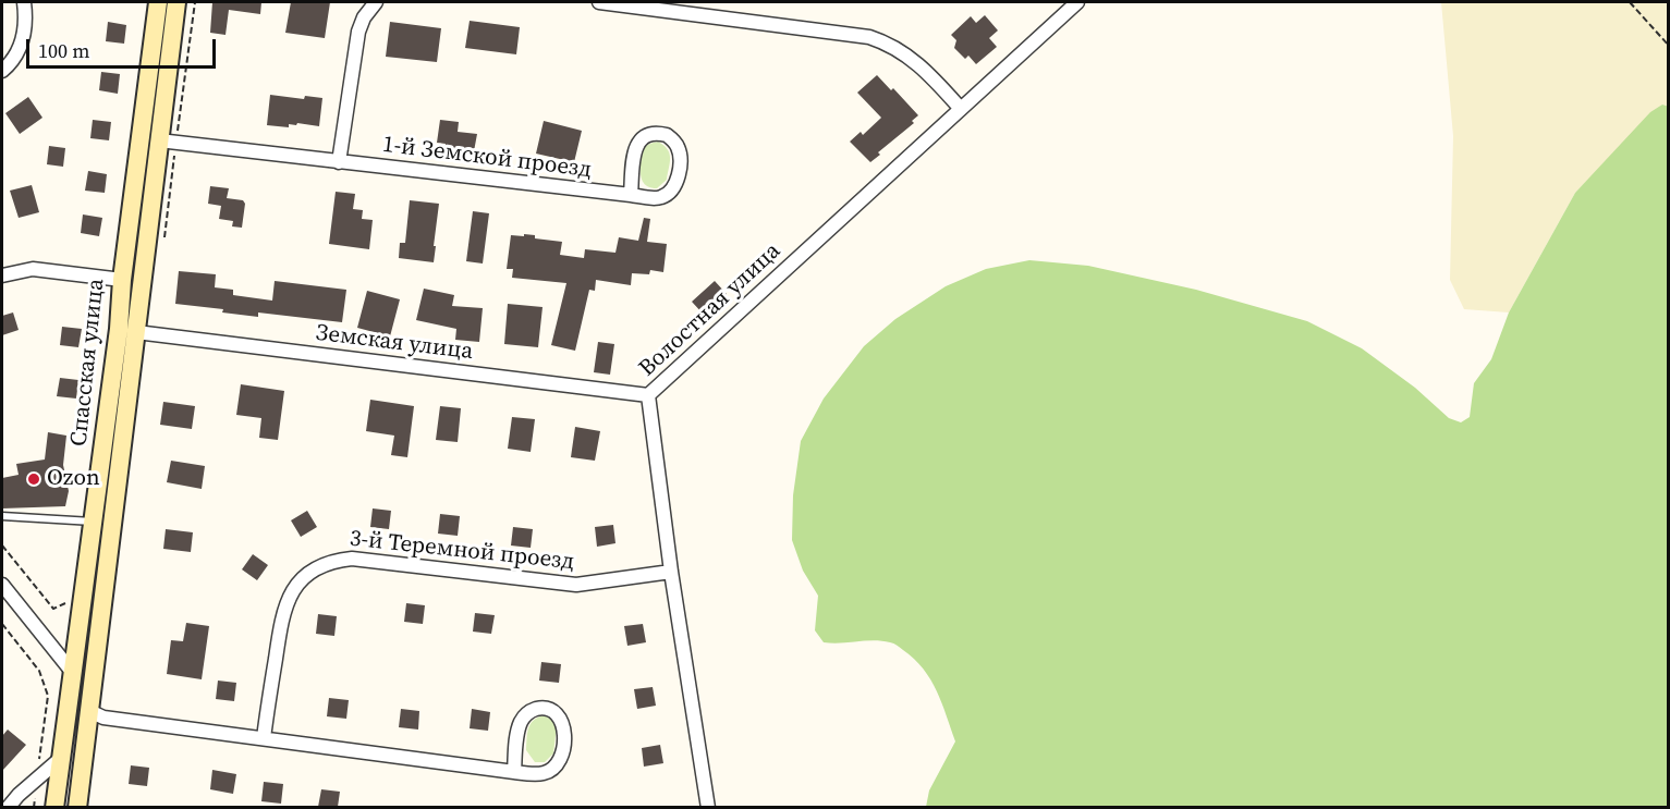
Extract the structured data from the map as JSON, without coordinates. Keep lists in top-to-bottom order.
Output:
{
  "streets": {
    "street": [
      "1-й Земской проезд",
      "Волостная улица",
      "Земская улица",
      "Спасская улица",
      "3-й Теремной проезд"
    ]
  },
  "crossings": [
    ["1-й Земской проезд", "Спасская улица"],
    ["Волостная улица", "Земская улица"],
    ["Волостная улица", "3-й Теремной проезд"],
    ["Земская улица", "Спасская улица"]
  ],
  "places": ["Ozon"],
  "scale_bar": "100 m"
}
